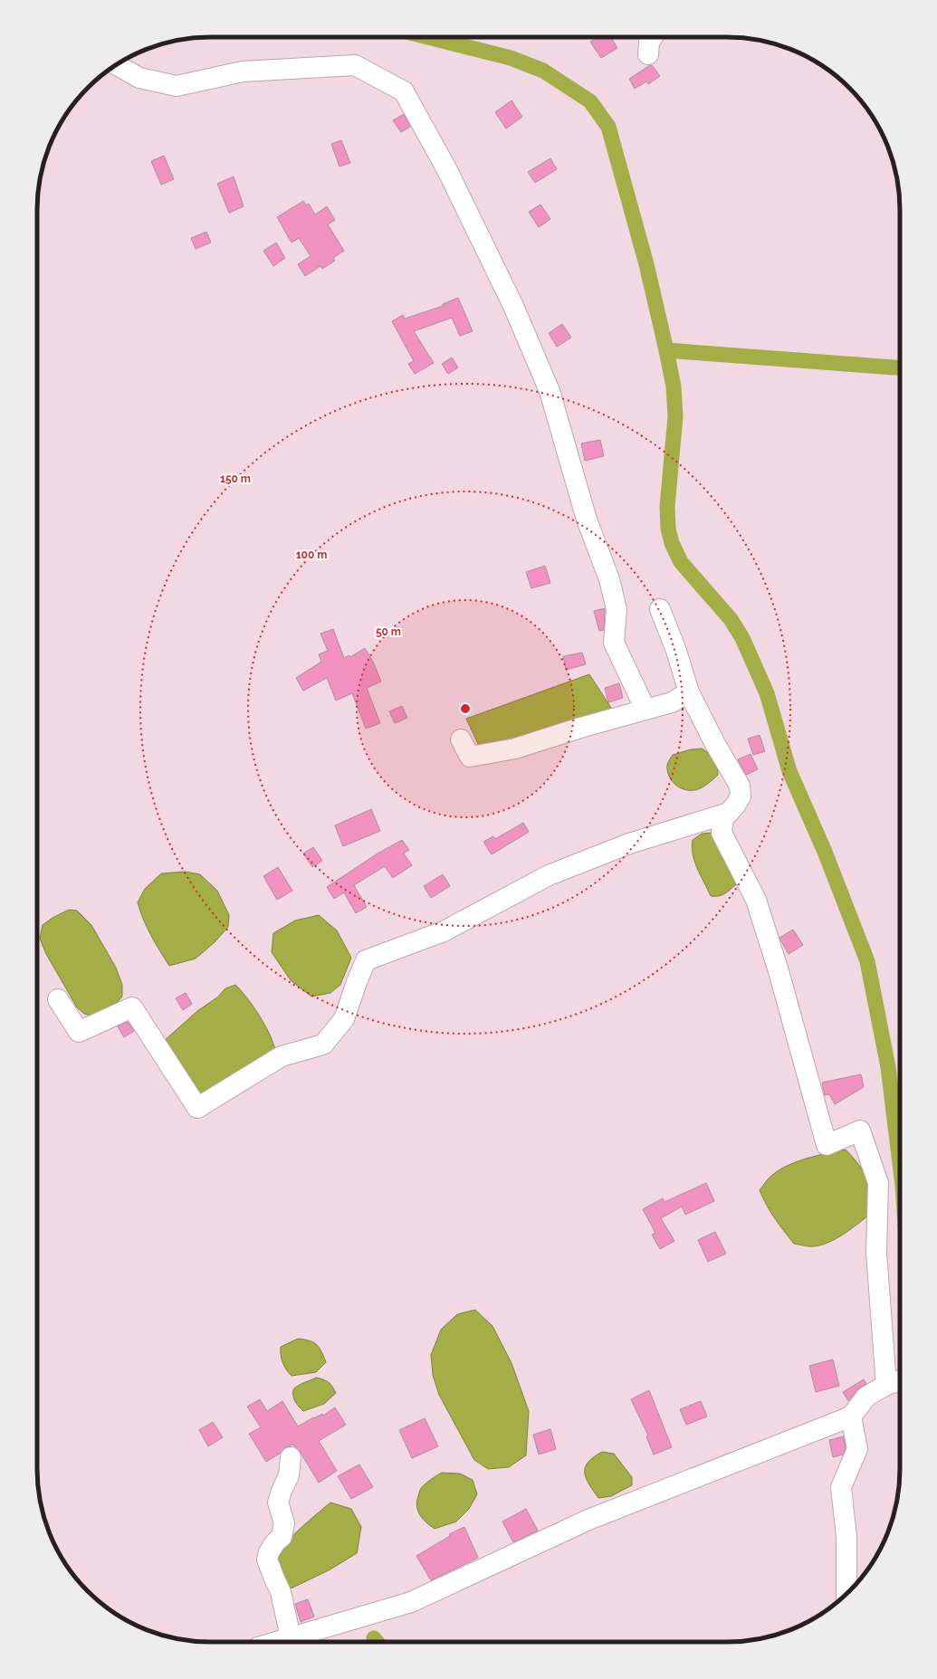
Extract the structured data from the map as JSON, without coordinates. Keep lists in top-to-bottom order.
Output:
{
  "rings": ["150 m", "100 m", "50 m"]
}
